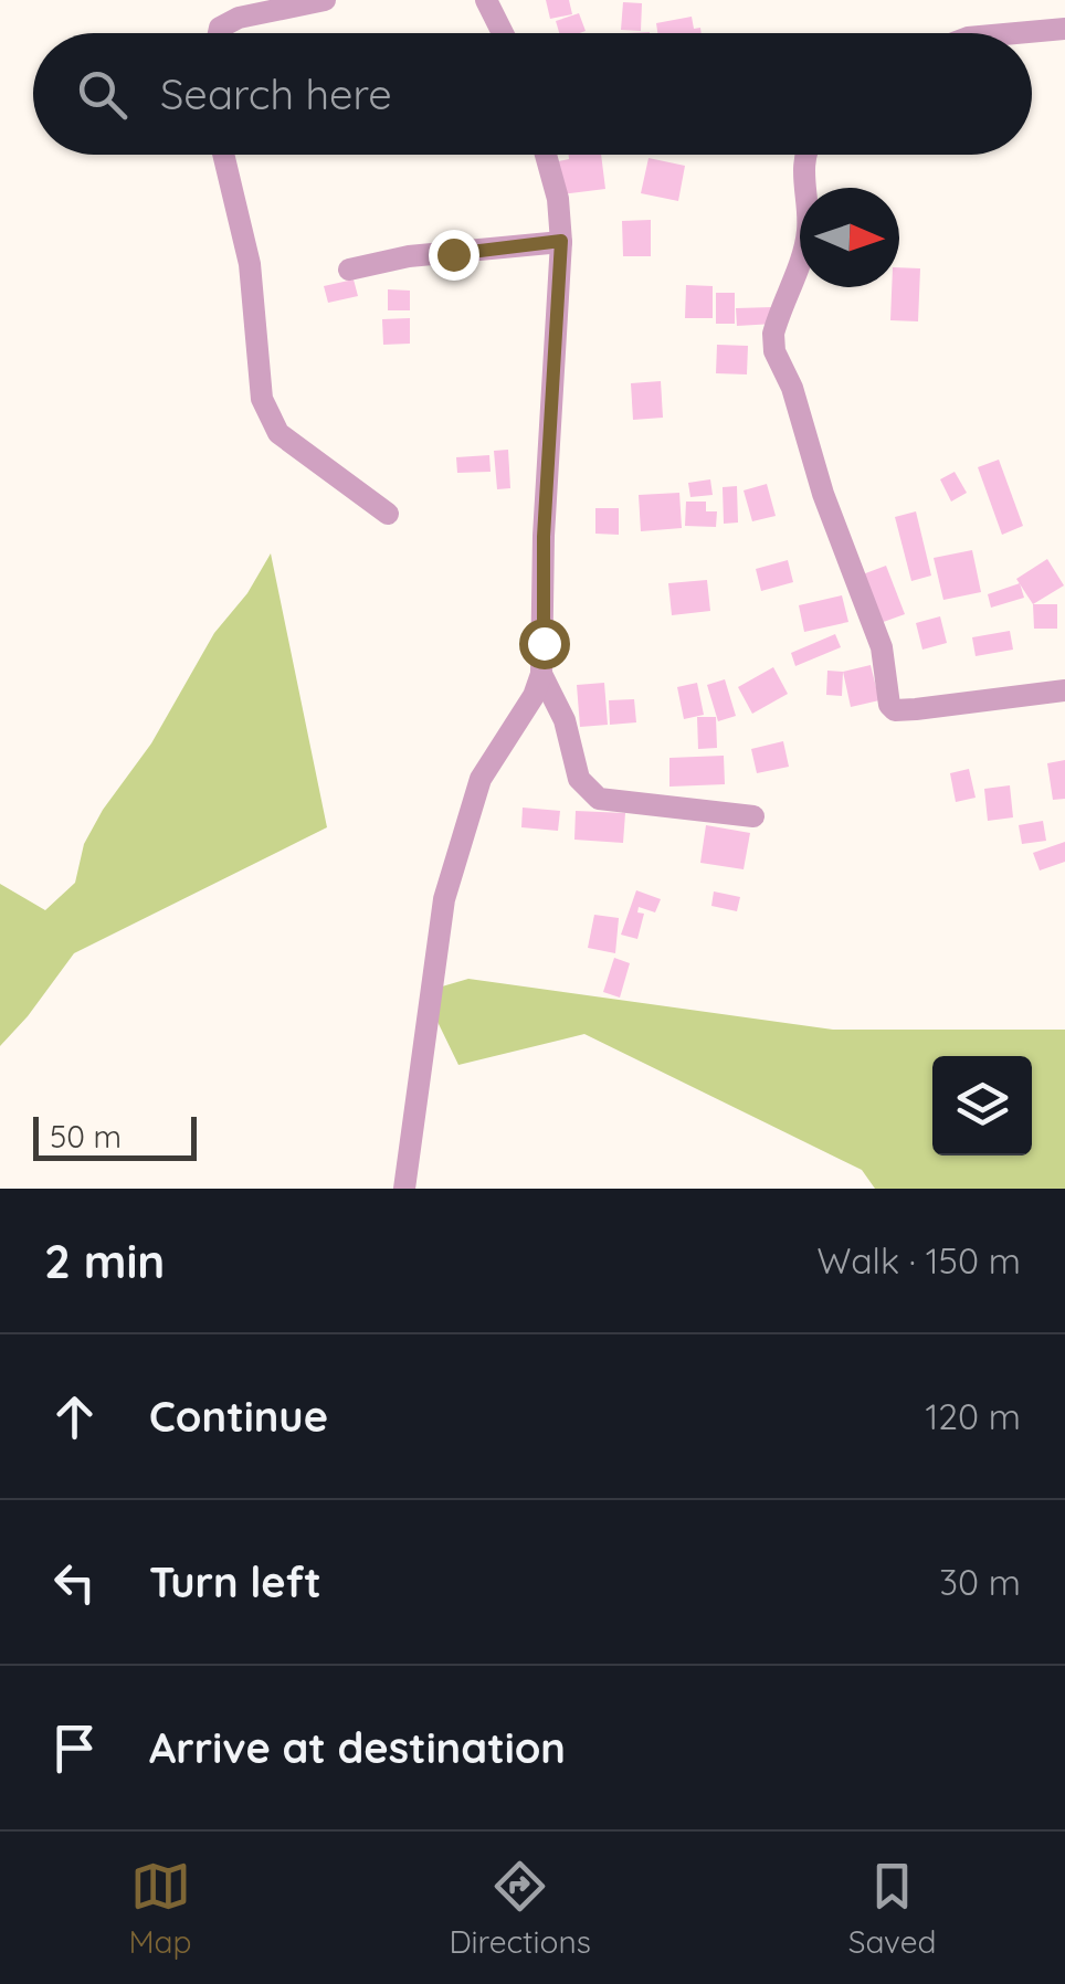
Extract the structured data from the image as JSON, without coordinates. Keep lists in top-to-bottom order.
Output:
{
  "scale_bar": "50 m",
  "north": "right",
  "page": {
    "search": "Search here",
    "scale": "50 m",
    "heading": ["2 min", "Walk · 150 m"],
    "list": [
      ["Continue", "120 m"],
      ["Turn left", "30 m"],
      "Arrive at destination"
    ],
    "nav": ["Map", "Directions", "Saved"]
  }
}
